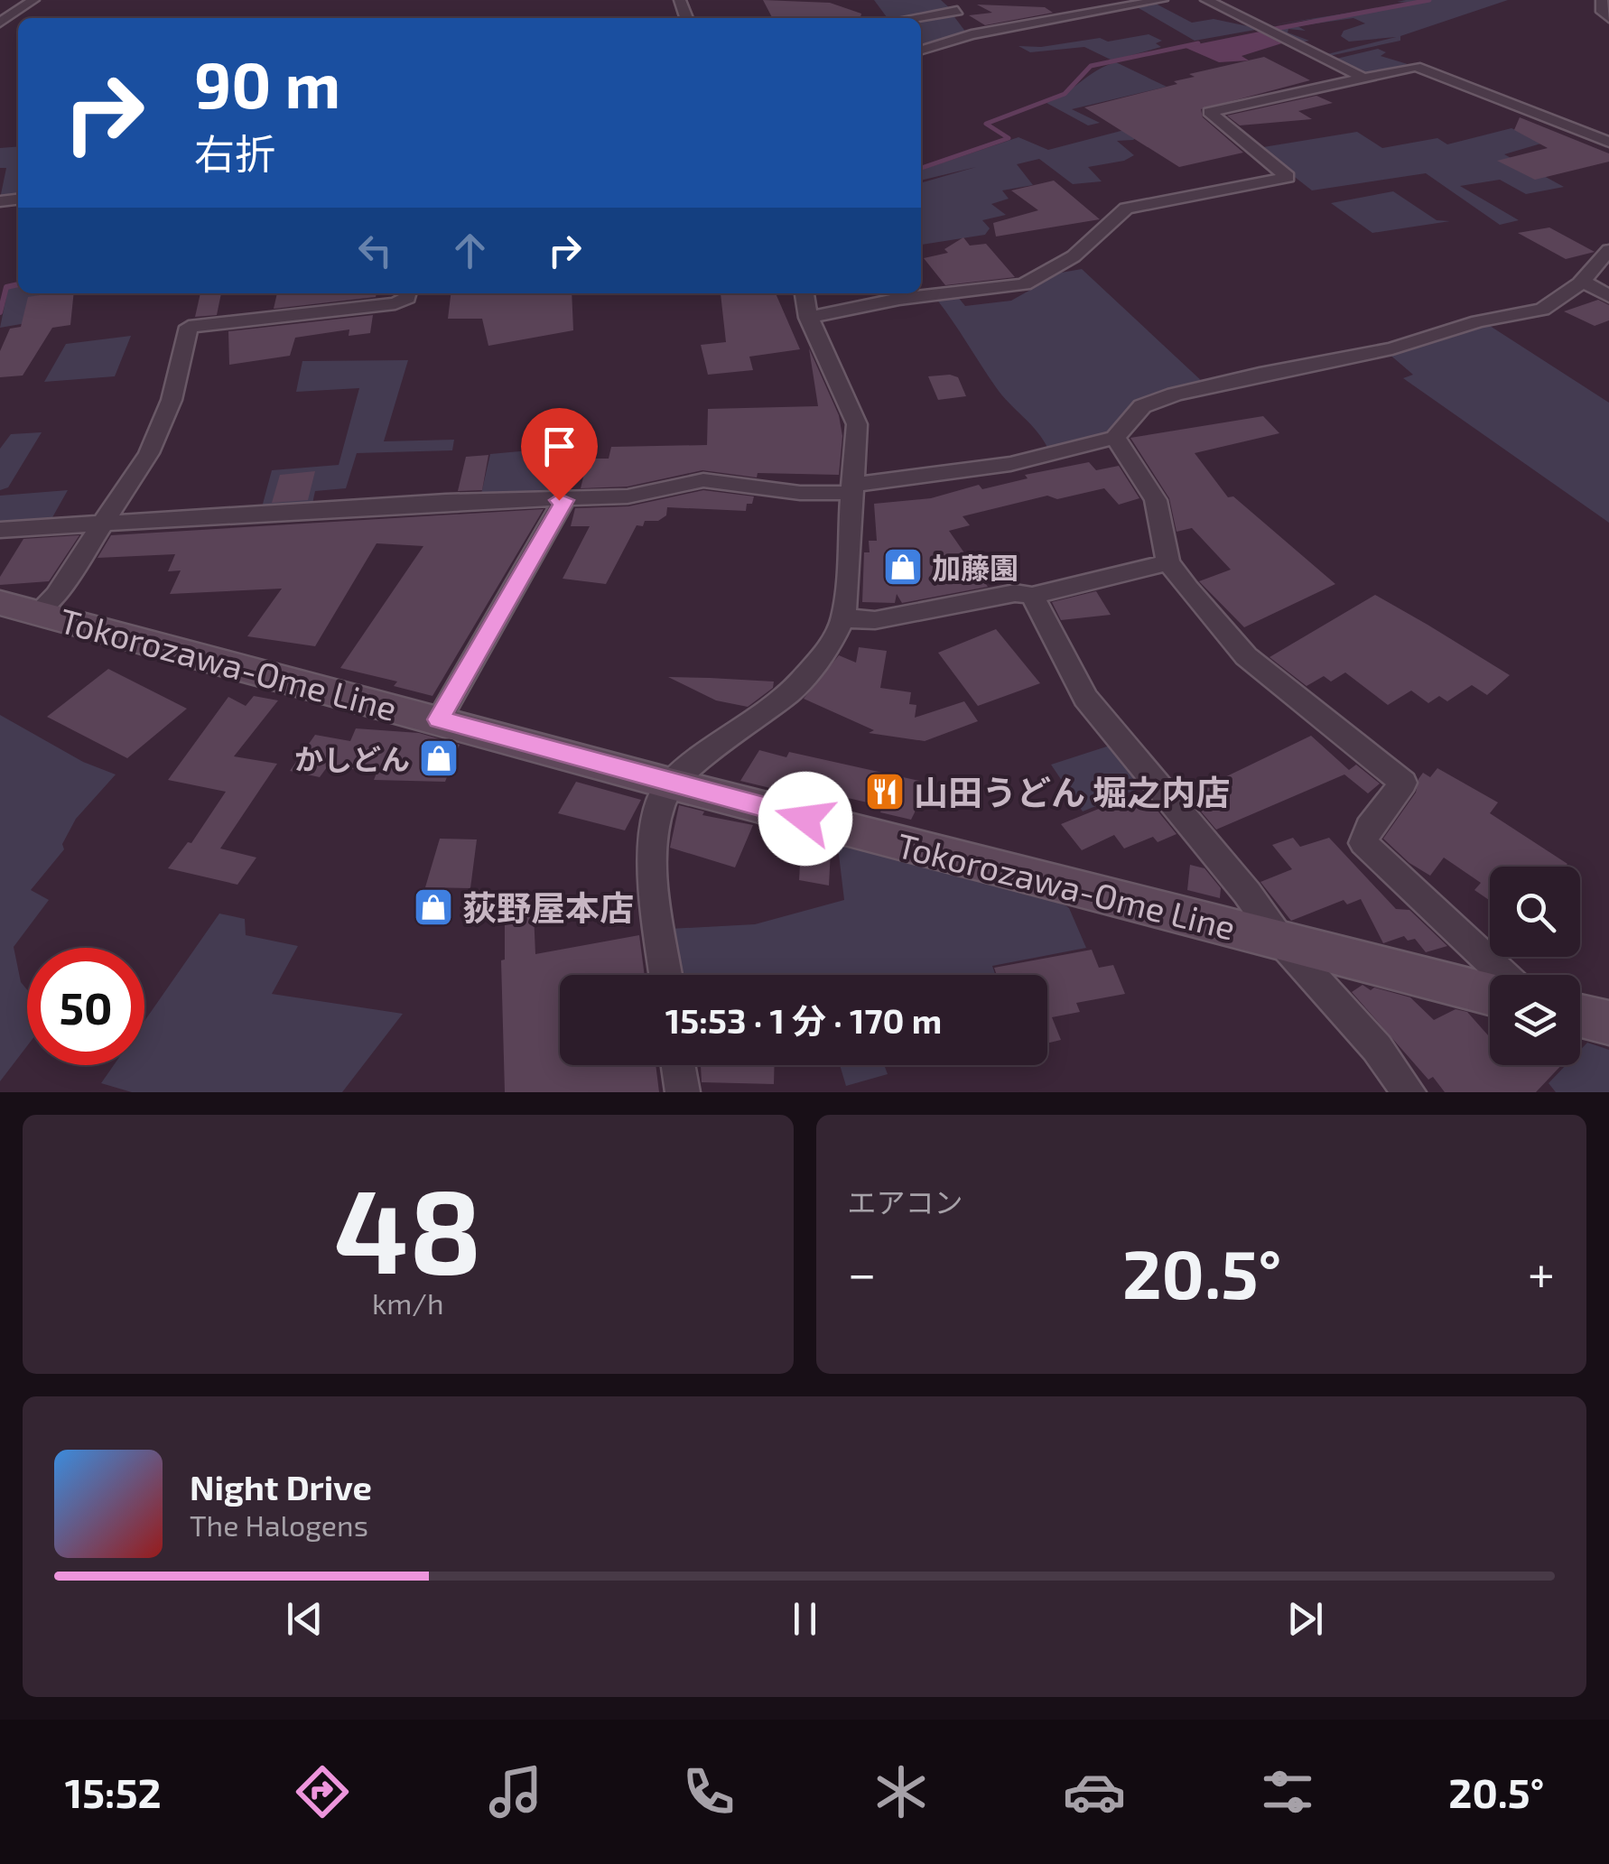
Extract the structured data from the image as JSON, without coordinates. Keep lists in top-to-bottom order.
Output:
{
  "streets": {
    "main road": ["Tokorozawa-Ome Line"]
  },
  "places": {
    "shop": ["加藤園", "かしどん", "荻野屋本店"],
    "restaurant": ["山田うどん 堀之内店"]
  },
  "page": {
    "turn": ["90 m", "右折"],
    "limit": "50",
    "trip": "15:53 · 1 分 · 170 m",
    "tile": [
      ["48", "km/h"],
      "エアコン"
    ],
    "heat": ["−", "20.5°", "+"],
    "song": ["Night Drive", "The Halogens"],
    "tabs": ["15:52", "20.5°"]
  }
}
